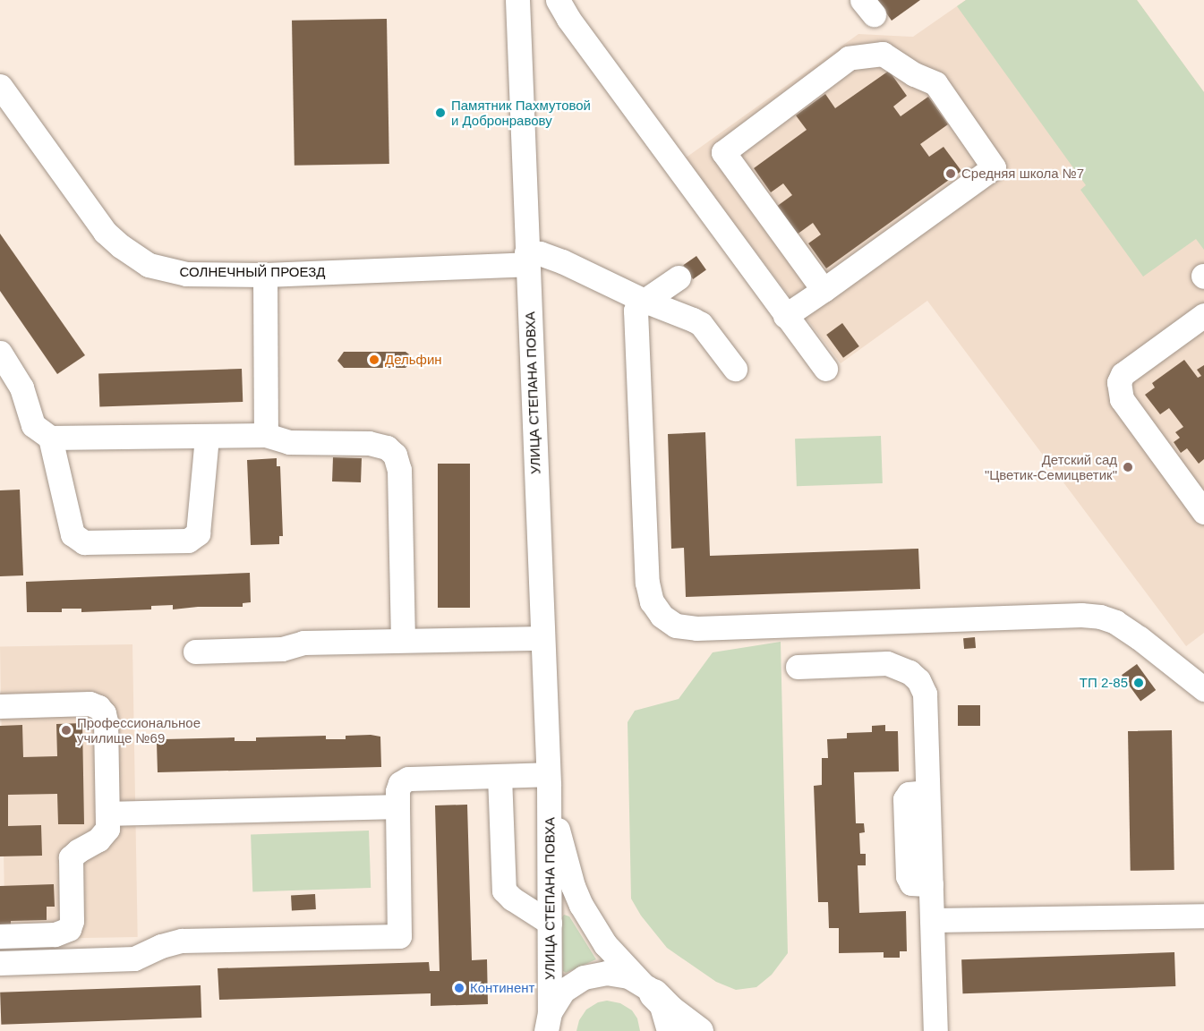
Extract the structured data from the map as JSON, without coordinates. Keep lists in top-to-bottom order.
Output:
{
  "streets": {
    "street": ["СОЛНЕЧНЫЙ ПРОЕЗД", "УЛИЦА СТЕПАНА ПОВХА"]
  },
  "crossings": [
    ["СОЛНЕЧНЫЙ ПРОЕЗД", "УЛИЦА СТЕПАНА ПОВХА"]
  ],
  "places": [
    "Памятник Пахмутовой и Добронравову",
    "Средняя школа №7",
    "Дельфин",
    "Детский сад \"Цветик-Семицветик\"",
    "ТП 2-85",
    "Профессиональное училище №69",
    "Континент"
  ]
}
